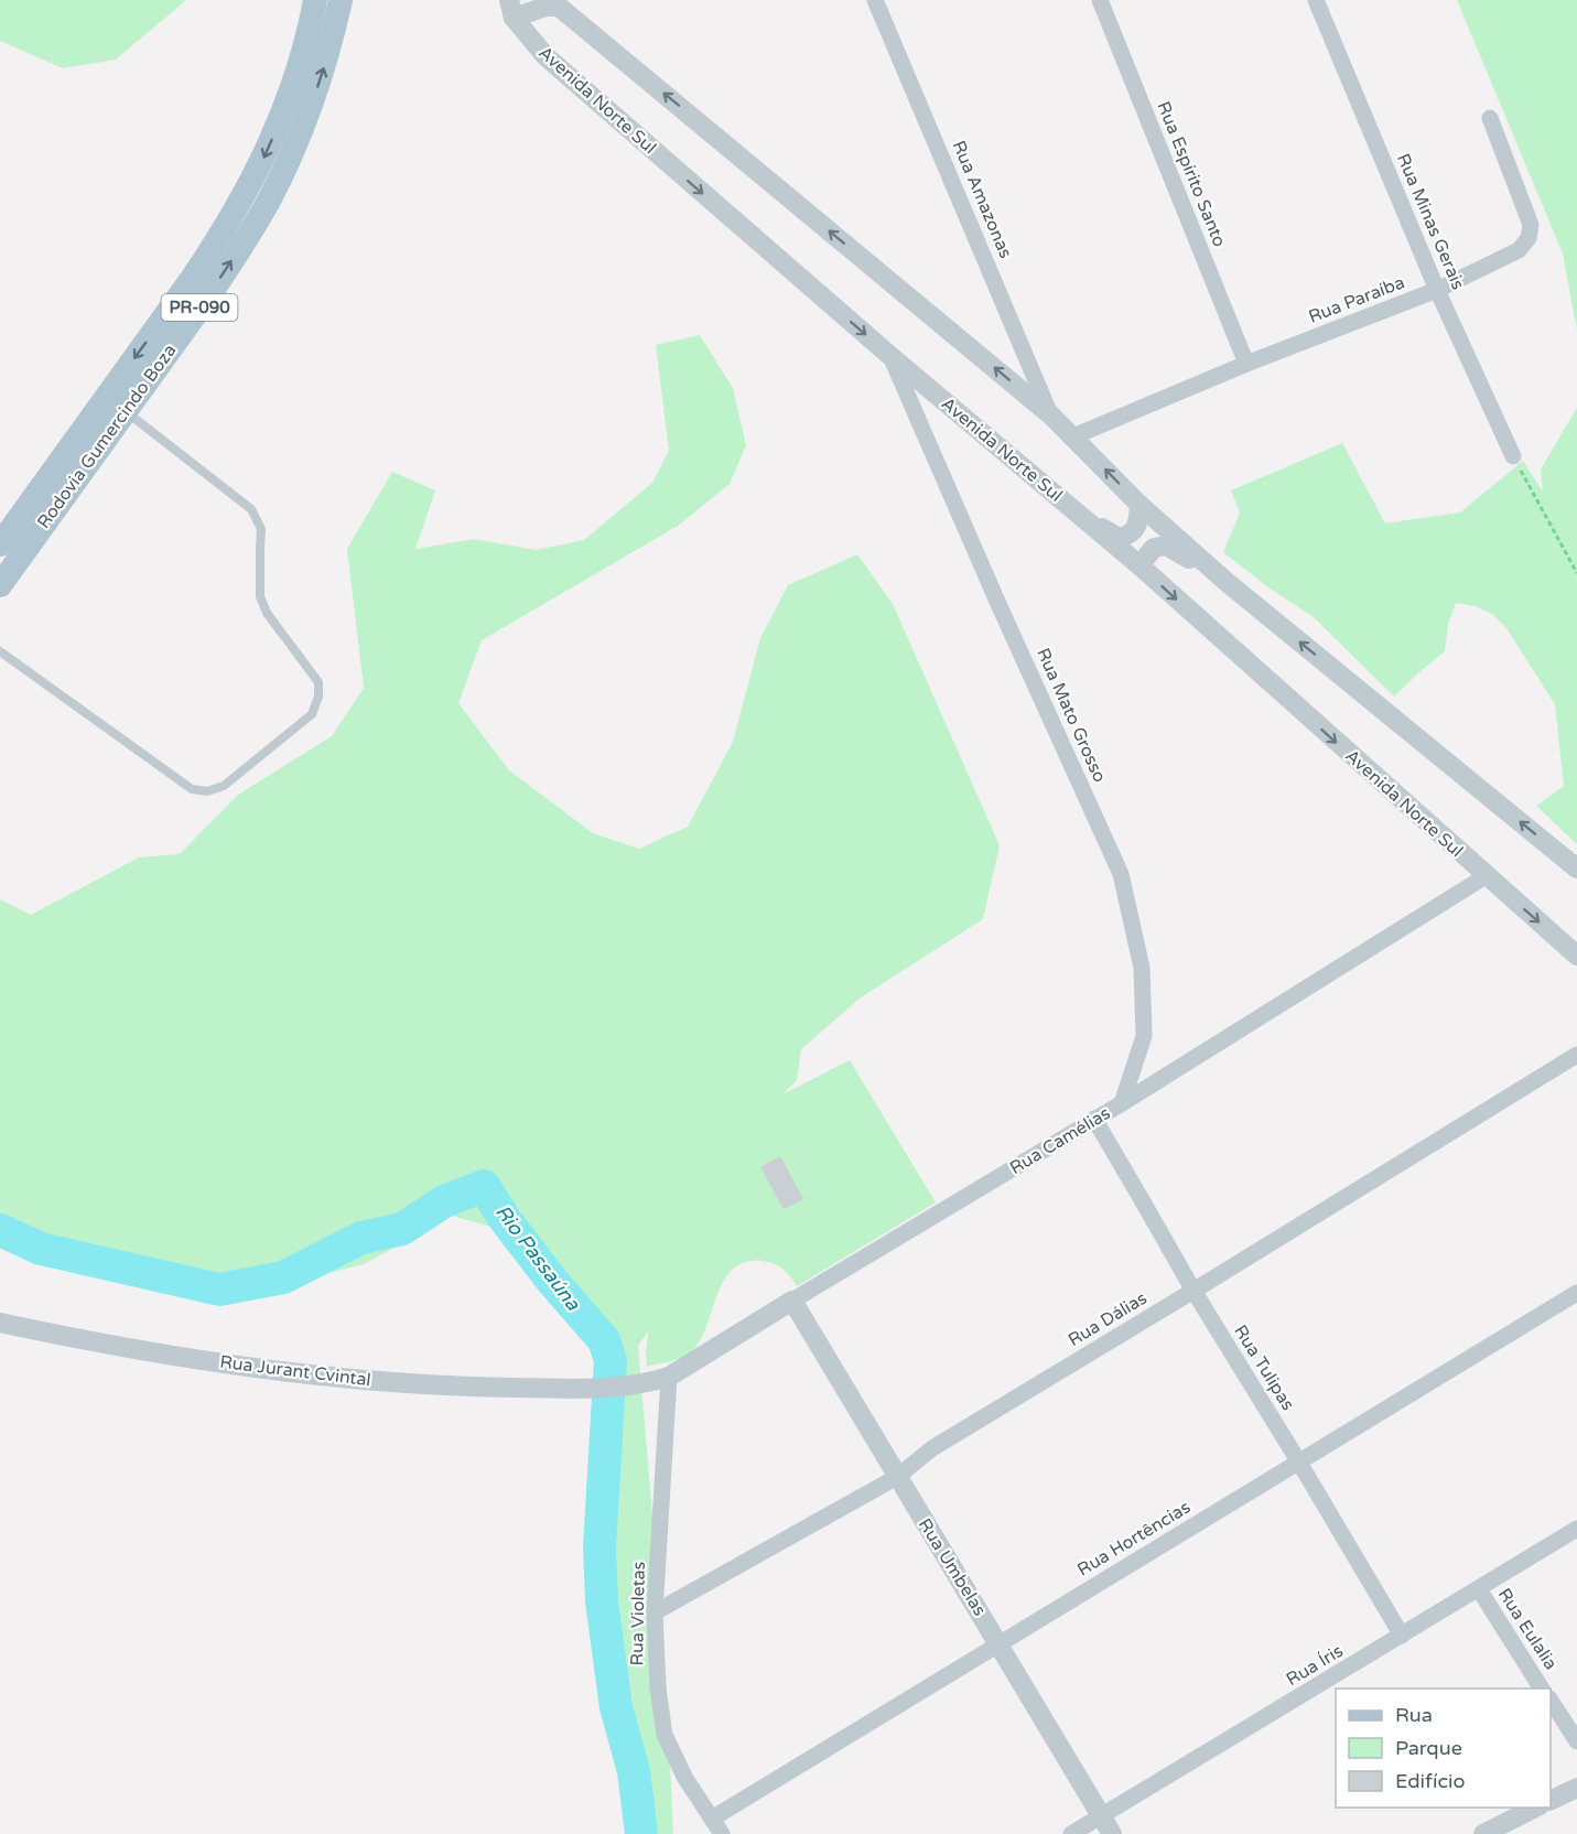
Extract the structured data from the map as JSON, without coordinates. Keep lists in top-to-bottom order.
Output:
{
  "streets": {
    "main road": ["PR-090", "Rodovia Gumercindo Boza"],
    "street": [
      "Avenida Norte Sul",
      "Rua Espírito Santo",
      "Rua Amazonas",
      "Rua Minas Gerais",
      "Rua Paraíba",
      "Rua Mato Grosso",
      "Rua Camélias",
      "Rua Dálias",
      "Rua Tulipas",
      "Rua Jurant Cvintal",
      "Rua Hortências",
      "Rua Umbelas",
      "Rua Violetas",
      "Rua Eulalia",
      "Rua Íris"
    ]
  },
  "crossings": [
    ["Avenida Norte Sul", "Rua Amazonas"],
    ["Avenida Norte Sul", "Rua Paraíba"],
    ["Avenida Norte Sul", "Rua Mato Grosso"],
    ["Avenida Norte Sul", "Rua Camélias"],
    ["Rua Espírito Santo", "Rua Paraíba"],
    ["Rua Minas Gerais", "Rua Paraíba"],
    ["Rua Mato Grosso", "Rua Camélias"],
    ["Rua Camélias", "Rua Tulipas"],
    ["Rua Camélias", "Rua Jurant Cvintal"],
    ["Rua Camélias", "Rua Umbelas"],
    ["Rua Camélias", "Rua Violetas"],
    ["Rua Dálias", "Rua Tulipas"],
    ["Rua Dálias", "Rua Umbelas"],
    ["Rua Dálias", "Rua Violetas"],
    ["Rua Tulipas", "Rua Hortências"],
    ["Rua Tulipas", "Rua Íris"],
    ["Rua Hortências", "Rua Umbelas"],
    ["Rua Hortências", "Rua Violetas"],
    ["Rua Umbelas", "Rua Íris"],
    ["Rua Eulalia", "Rua Íris"]
  ],
  "water": ["Rio Passaúna"],
  "legend": ["Rua", "Parque", "Edifício"]
}
